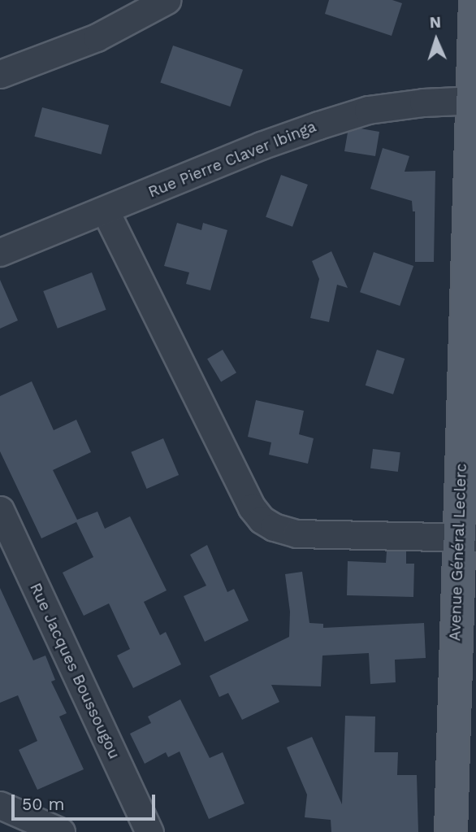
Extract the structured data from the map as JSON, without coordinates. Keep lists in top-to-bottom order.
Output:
{
  "streets": {
    "main road": ["Avenue Général Leclerc"],
    "street": ["Rue Pierre Claver Ibinga", "Rue Jacques Boussougou"]
  },
  "crossings": [
    ["Rue Pierre Claver Ibinga", "Avenue Général Leclerc"]
  ],
  "scale_bar": "50 m",
  "north": "top"
}
